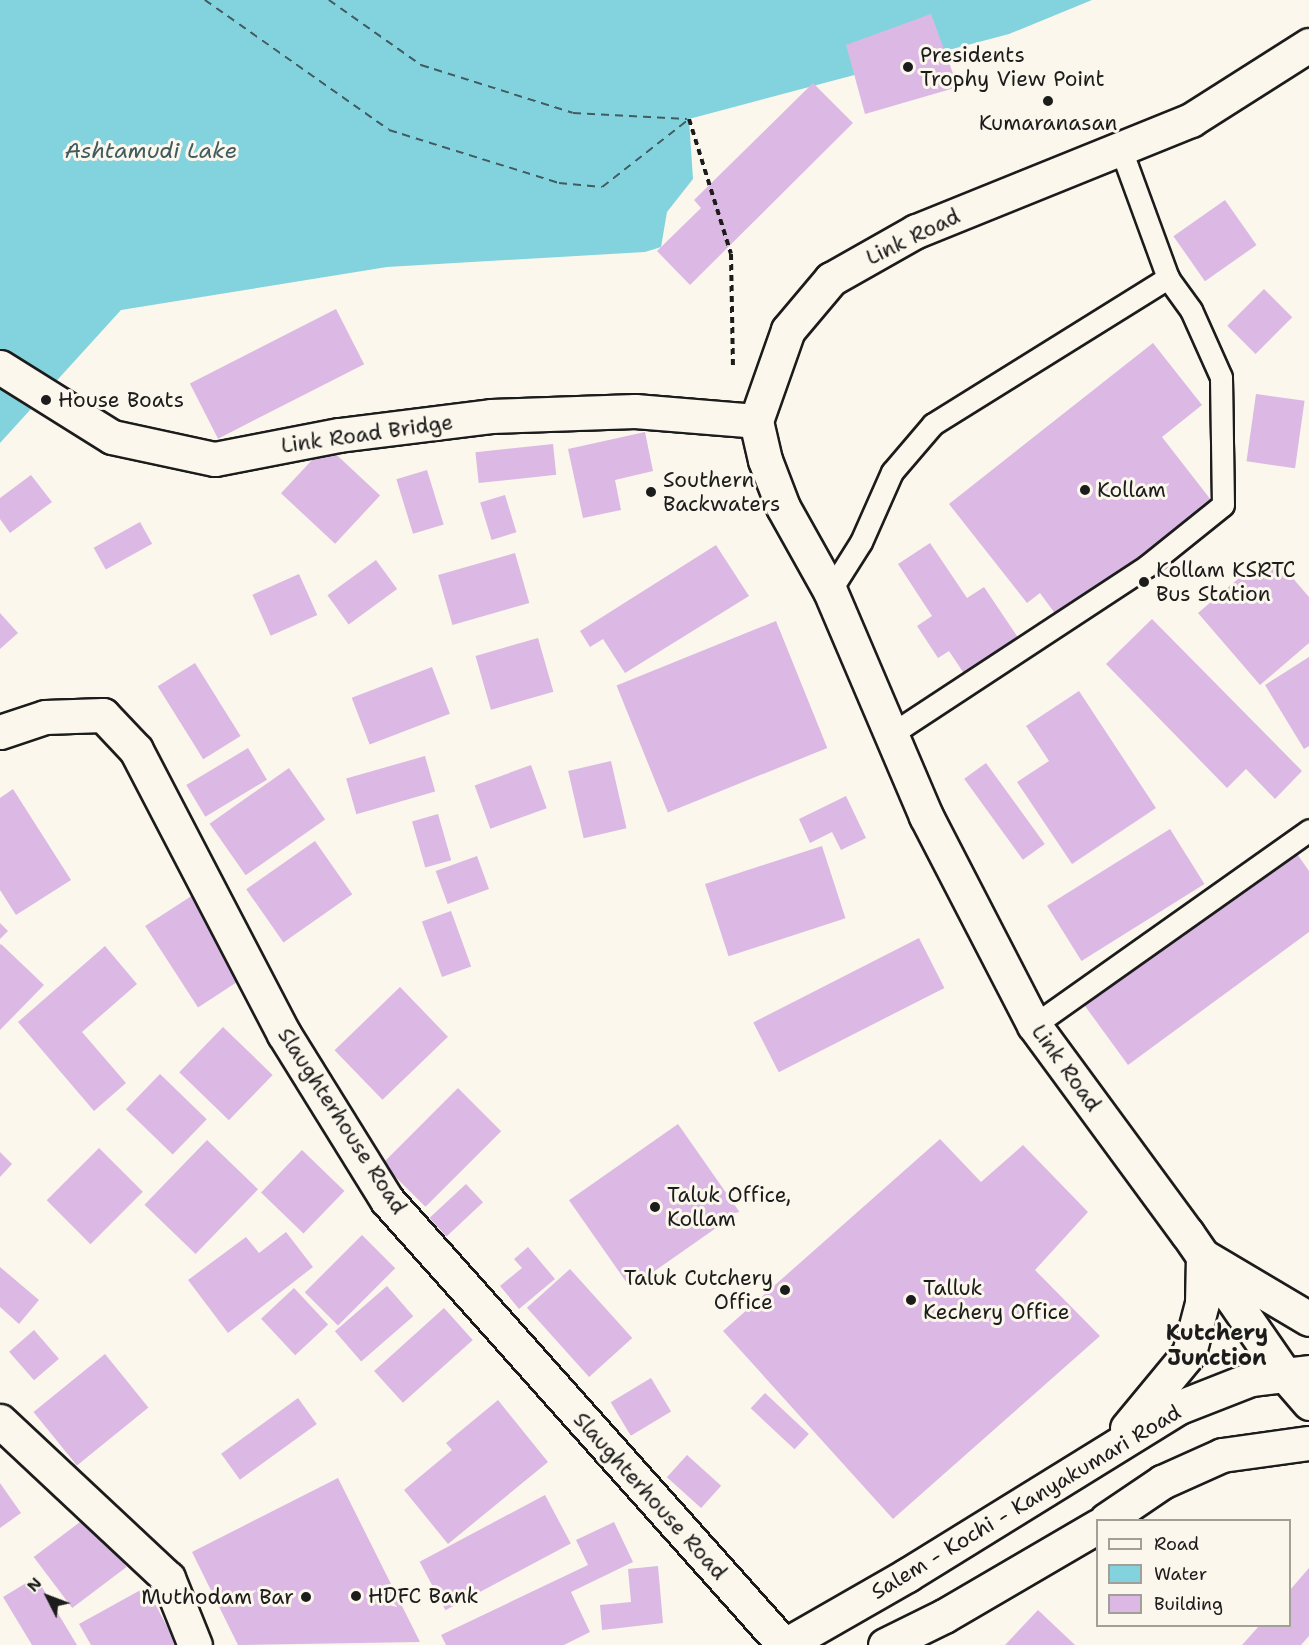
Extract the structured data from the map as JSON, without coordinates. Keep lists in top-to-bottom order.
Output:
{
  "streets": {
    "main road": [
      "Link Road",
      "Link Road Bridge",
      "Slaughterhouse Road",
      "Salem - Kochi - Kanyakumari Road"
    ]
  },
  "crossings": [
    ["Link Road", "Link Road Bridge"],
    ["Link Road", "Salem - Kochi - Kanyakumari Road"],
    ["Slaughterhouse Road", "Salem - Kochi - Kanyakumari Road"]
  ],
  "districts": ["Kutchery Junction"],
  "water": ["Ashtamudi Lake"],
  "places": [
    "Presidents Trophy View Point",
    "Kumaranasan",
    "House Boats",
    "Kollam",
    "Southern Backwaters",
    "Kollam KSRTC Bus Station",
    "Taluk Office, Kollam",
    "Taluk Cutchery Office",
    "Talluk Kechery Office",
    "HDFC Bank",
    "Muthodam Bar"
  ],
  "legend": ["Road", "Water", "Building"],
  "north": "top left"
}
